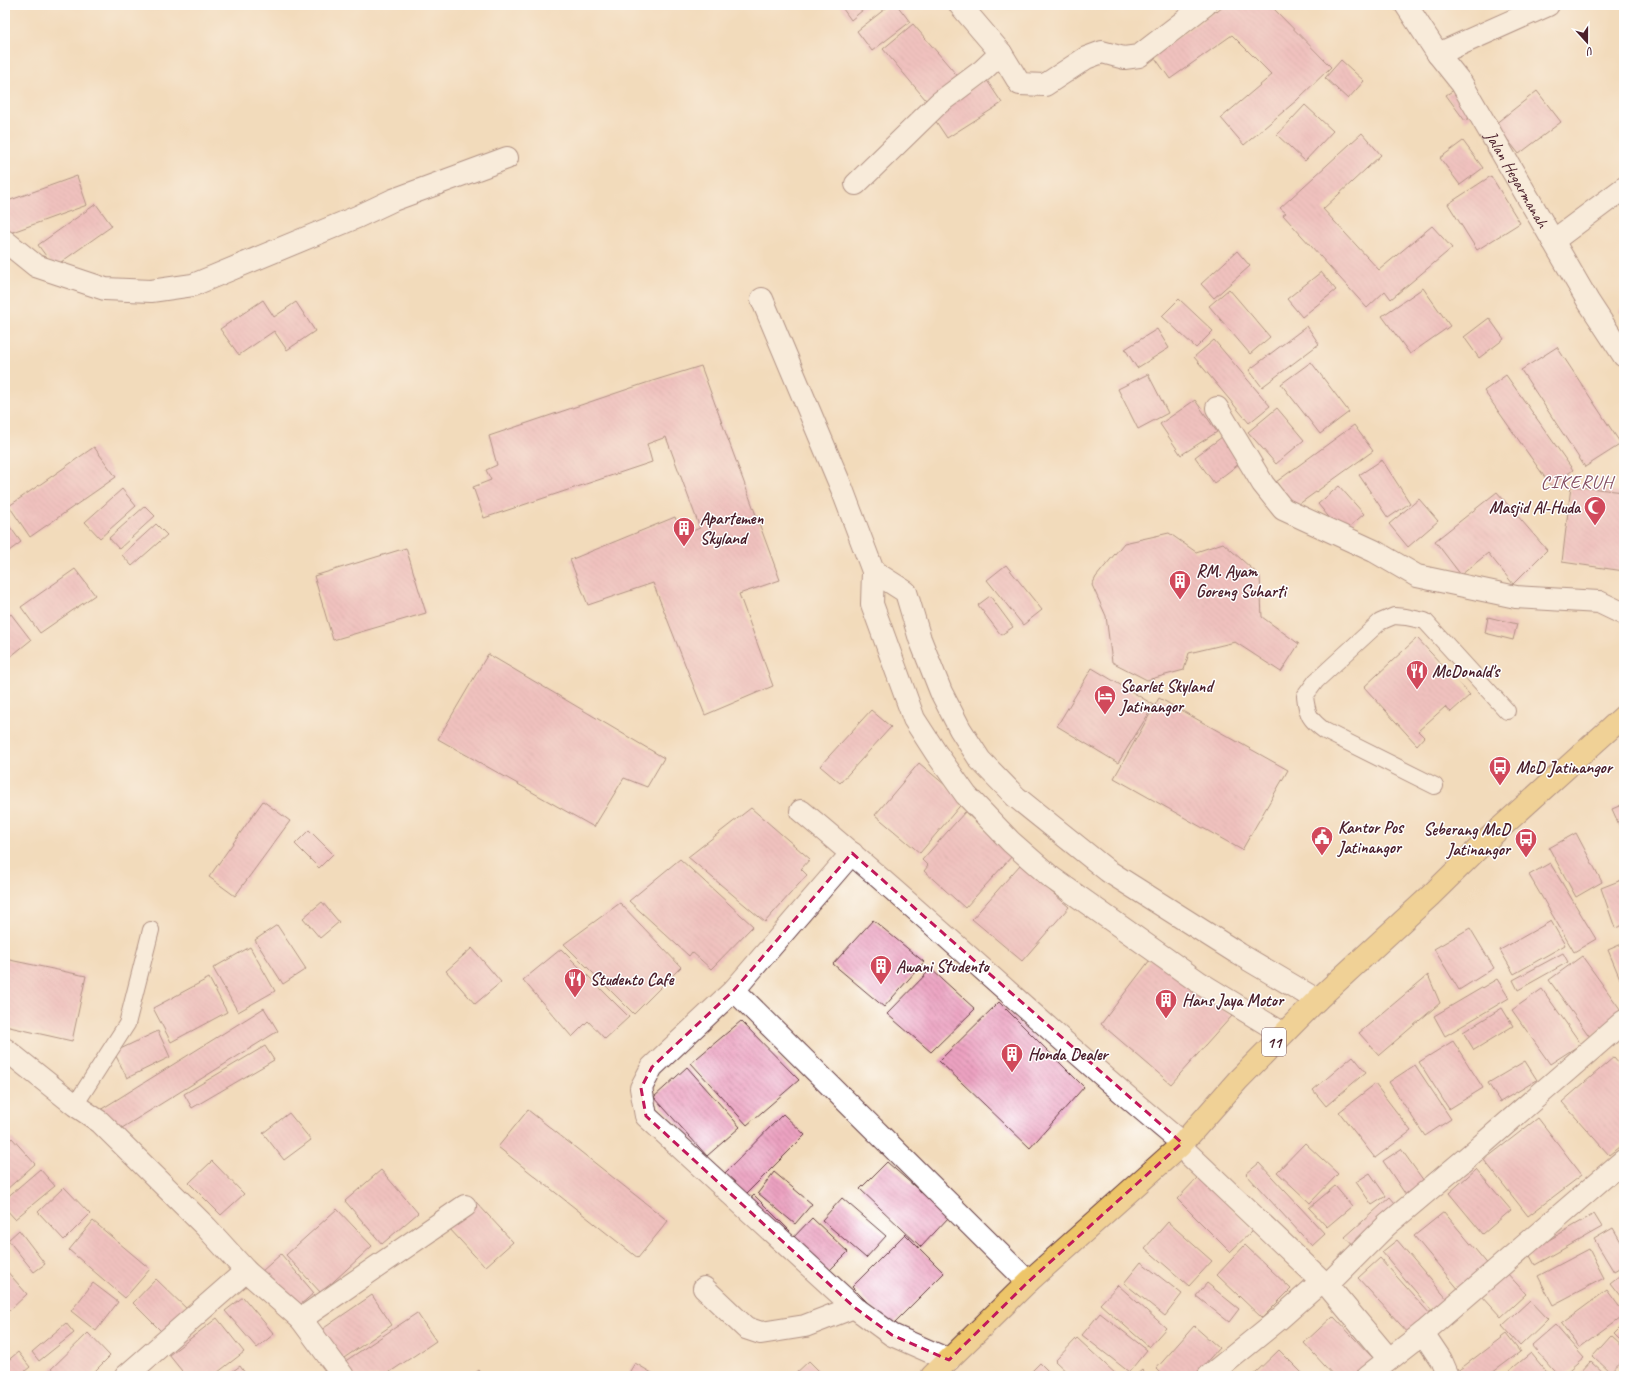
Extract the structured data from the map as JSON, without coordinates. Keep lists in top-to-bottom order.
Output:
{
  "streets": {
    "highway": ["11"],
    "street": ["Jalan Hegarmanah"]
  },
  "districts": ["CIKERUH"],
  "places": {
    "mosque": ["Masjid Al-Huda"],
    "building": [
      "Apartemen Skyland",
      "RM. Ayam Goreng Suharti",
      "Awani Studento",
      "Hans Jaya Motor",
      "Honda Dealer"
    ],
    "restaurant": ["McDonald's", "Studento Cafe"],
    "hotel": ["Scarlet Skyland Jatinangor"],
    "bus stop": ["McD Jatinangor", "Seberang McD Jatinangor"],
    "public building": ["Kantor Pos Jatinangor"]
  },
  "north": "bottom"
}
